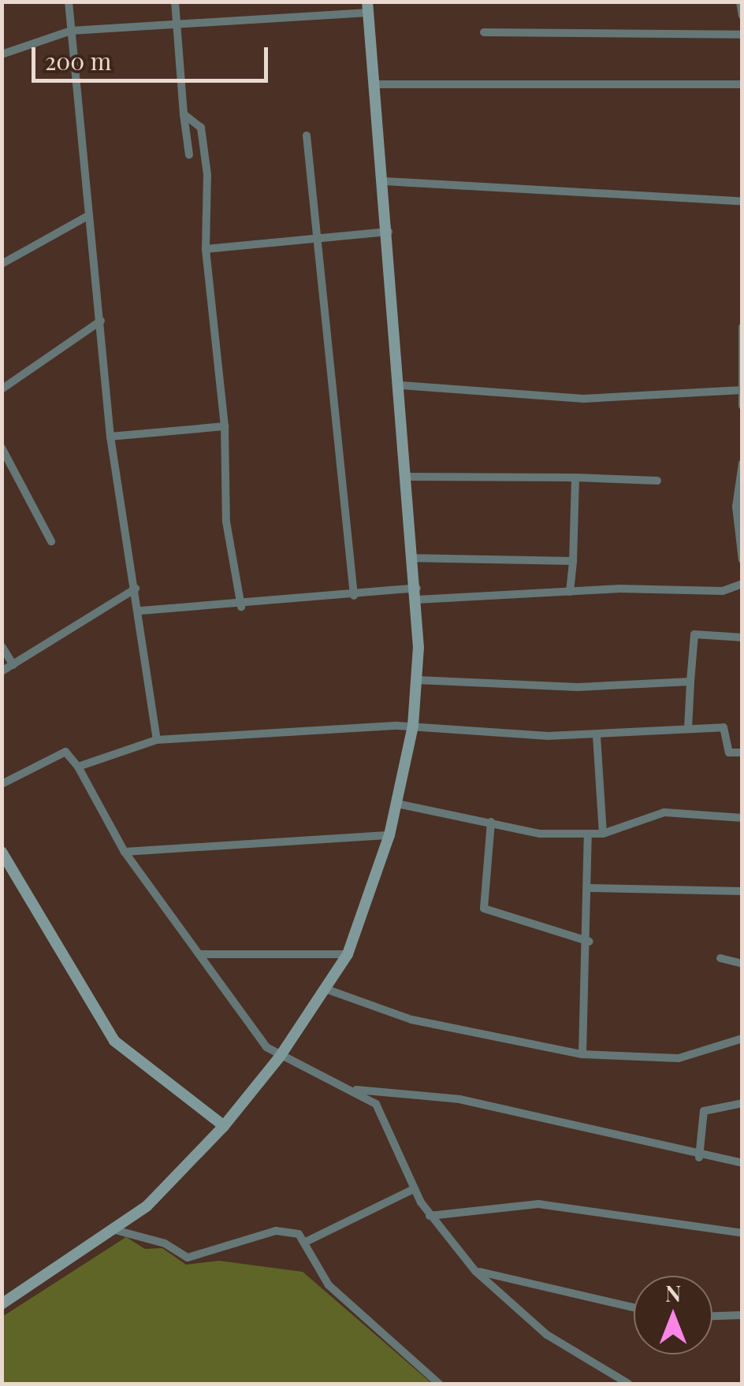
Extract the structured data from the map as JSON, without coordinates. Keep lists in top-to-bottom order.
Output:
{
  "scale_bar": "200 m",
  "north": "top"
}
